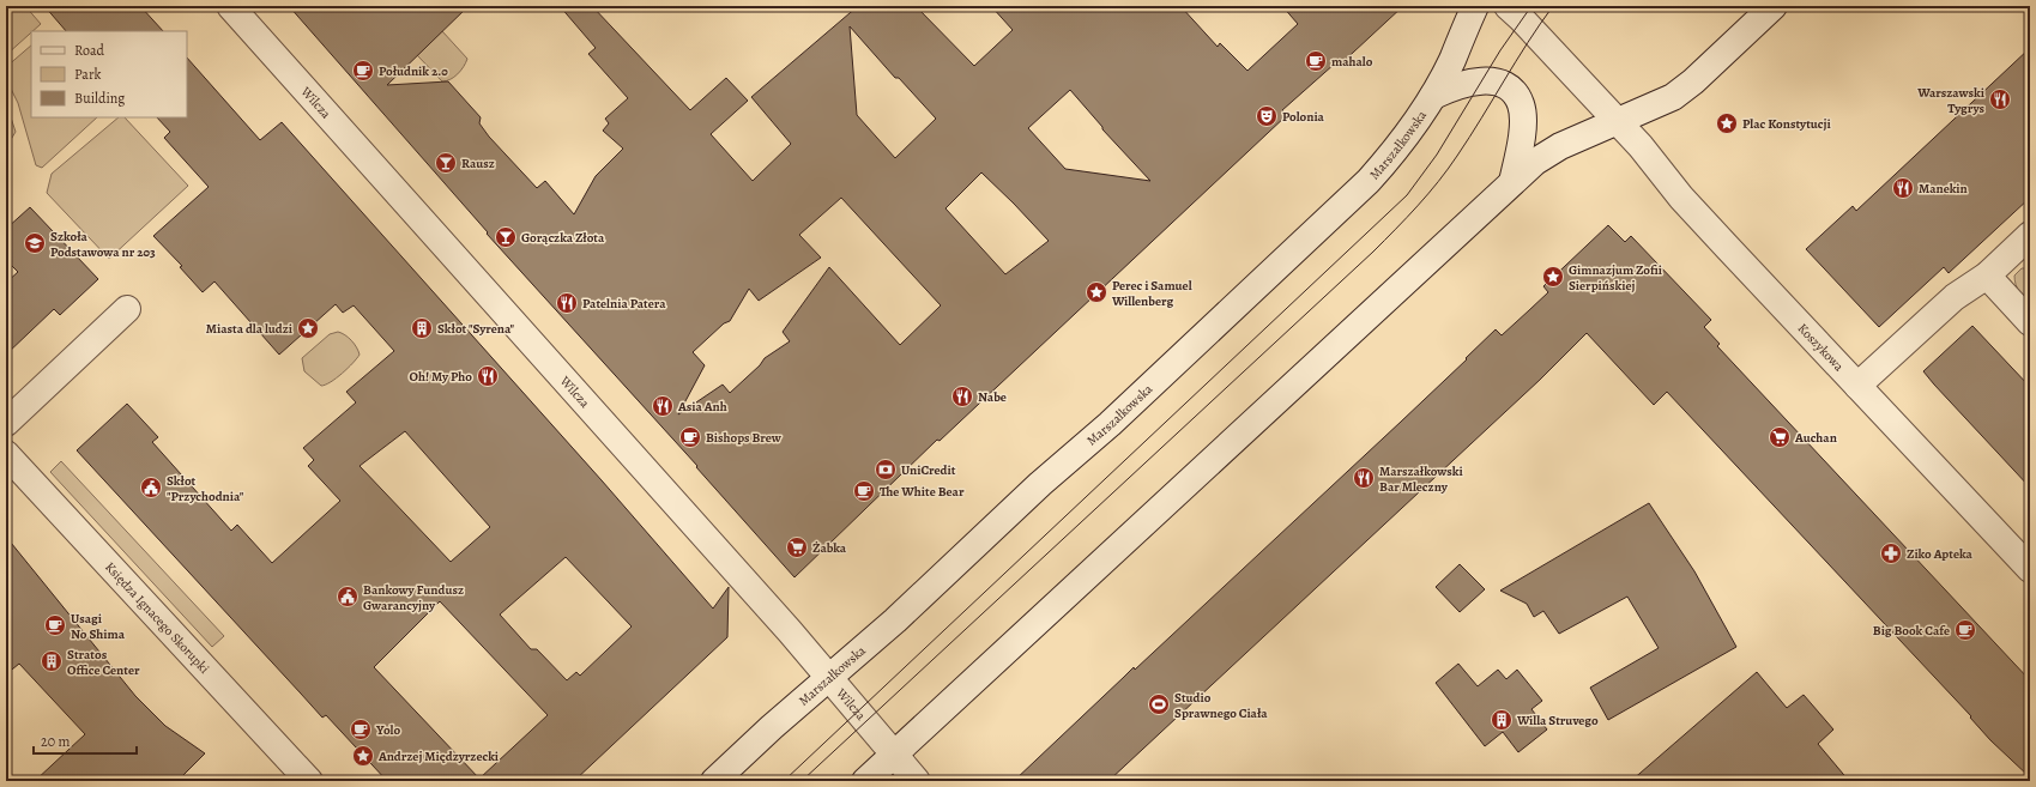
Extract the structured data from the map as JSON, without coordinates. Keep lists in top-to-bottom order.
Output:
{
  "streets": {
    "street": [
      "Wilcza",
      "Marszałkowska",
      "Koszykowa",
      "Księdza Ignacego Skorupki"
    ]
  },
  "crossings": [
    ["Wilcza", "Marszałkowska"]
  ],
  "places": {
    "cafe": [
      "mahalo",
      "Południk 2.0",
      "Bishops Brew",
      "The White Bear",
      "Usagi No Shima",
      "Big Book Cafe",
      "Yolo"
    ],
    "restaurant": [
      "Warszawski Tygrys",
      "Manekin",
      "Patelnia Patera",
      "Oh! My Pho",
      "Nabe",
      "Asia Anh",
      "Marszałkowski Bar Mleczny"
    ],
    "theatre": ["Polonia"],
    "place": [
      "Plac Konstytucji",
      "Gimnazjum Zofii Sierpińskiej",
      "Perec i Samuel Willenberg",
      "Miasta dla ludzi",
      "Andrzej Międzyrzecki"
    ],
    "bar": ["Rausz", "Gorączka Złota"],
    "school or university": ["Szkoła Podstawowa nr 203"],
    "building": ["Skłot \"Syrena\"", "Stratos Office Center", "Willa Struvego"],
    "supermarket": ["Auchan", "Żabka"],
    "bank": ["UniCredit"],
    "public building": ["Skłot \"Przychodnia\"", "Bankowy Fundusz Gwarancyjny"],
    "pharmacy": ["Ziko Apteka"],
    "sports": ["Studio Sprawnego Ciała"]
  },
  "legend": ["Road", "Park", "Building"],
  "scale_bar": "20 m"
}
